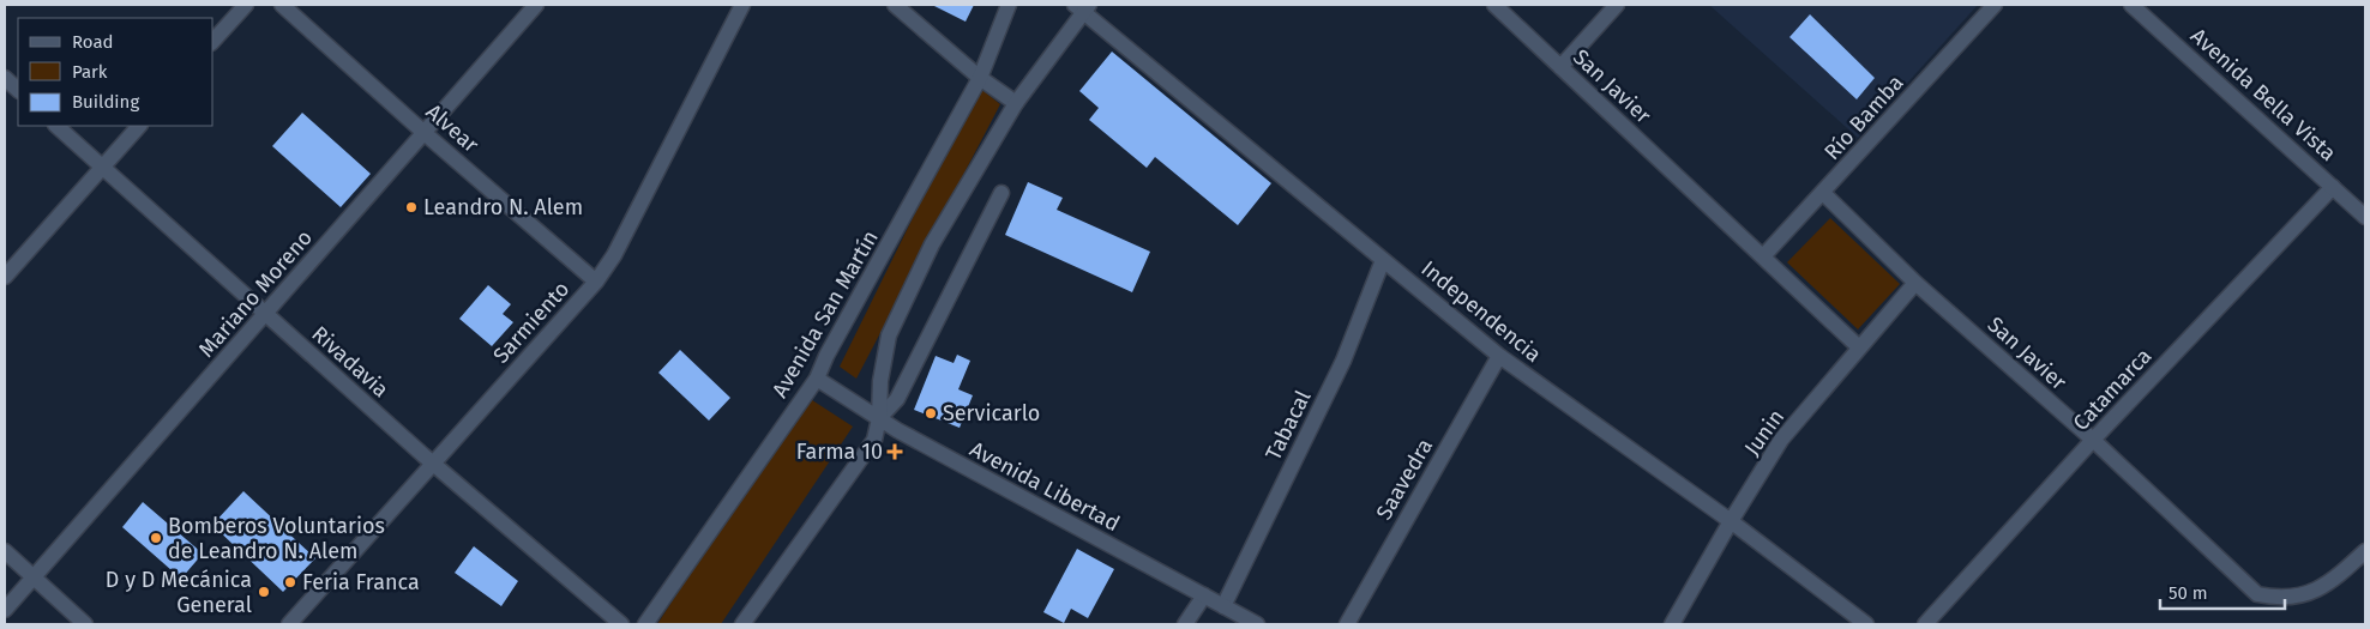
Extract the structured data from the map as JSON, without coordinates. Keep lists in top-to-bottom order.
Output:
{
  "streets": {
    "street": [
      "San Javier",
      "Avenida Bella Vista",
      "Río Bamba",
      "Alvear",
      "Mariano Moreno",
      "Independencia",
      "Avenida San Martín",
      "Sarmiento",
      "Rivadavia",
      "Catamarca",
      "Tabacal",
      "Junin",
      "Saavedra",
      "Avenida Libertad"
    ]
  },
  "crossings": [
    ["San Javier", "Río Bamba"],
    ["San Javier", "Catamarca"],
    ["San Javier", "Junin"],
    ["Avenida Bella Vista", "Catamarca"],
    ["Alvear", "Mariano Moreno"],
    ["Alvear", "Sarmiento"],
    ["Mariano Moreno", "Rivadavia"],
    ["Independencia", "Tabacal"],
    ["Independencia", "Junin"],
    ["Independencia", "Saavedra"],
    ["Avenida San Martín", "Avenida Libertad"],
    ["Sarmiento", "Rivadavia"],
    ["Tabacal", "Avenida Libertad"]
  ],
  "places": {
    "other": [
      "Leandro N. Alem",
      "Servicarlo",
      "Bomberos Voluntarios de Leandro N. Alem",
      "Feria Franca",
      "D y D Mecánica General"
    ],
    "health": ["Farma 10"]
  },
  "legend": ["Road", "Park", "Building"],
  "scale_bar": "50 m"
}
